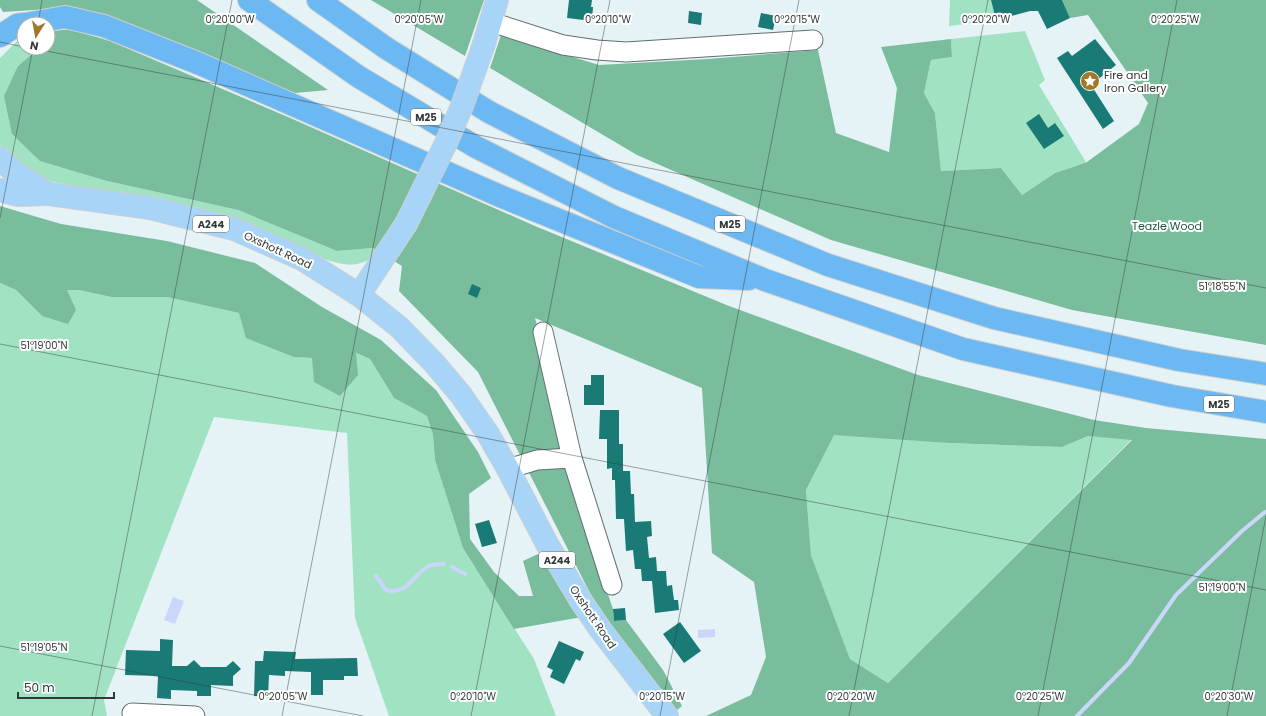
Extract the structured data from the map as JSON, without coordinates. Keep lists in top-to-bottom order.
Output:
{
  "streets": {
    "highway": ["M25"],
    "main road": ["A244", "Oxshott Road"]
  },
  "parks": ["Teazle Wood"],
  "places": {
    "place": ["Fire and Iron Gallery"]
  },
  "scale_bar": "50 m",
  "north": "bottom",
  "coordinates": [
    "0°20'00\"W",
    "0°20'05\"W",
    "0°20'10\"W",
    "0°20'15\"W",
    "0°20'20\"W",
    "0°20'25\"W",
    "51°18'55\"N",
    "51°19'00\"N",
    "51°19'05\"N",
    "0°20'30\"W"
  ]
}
